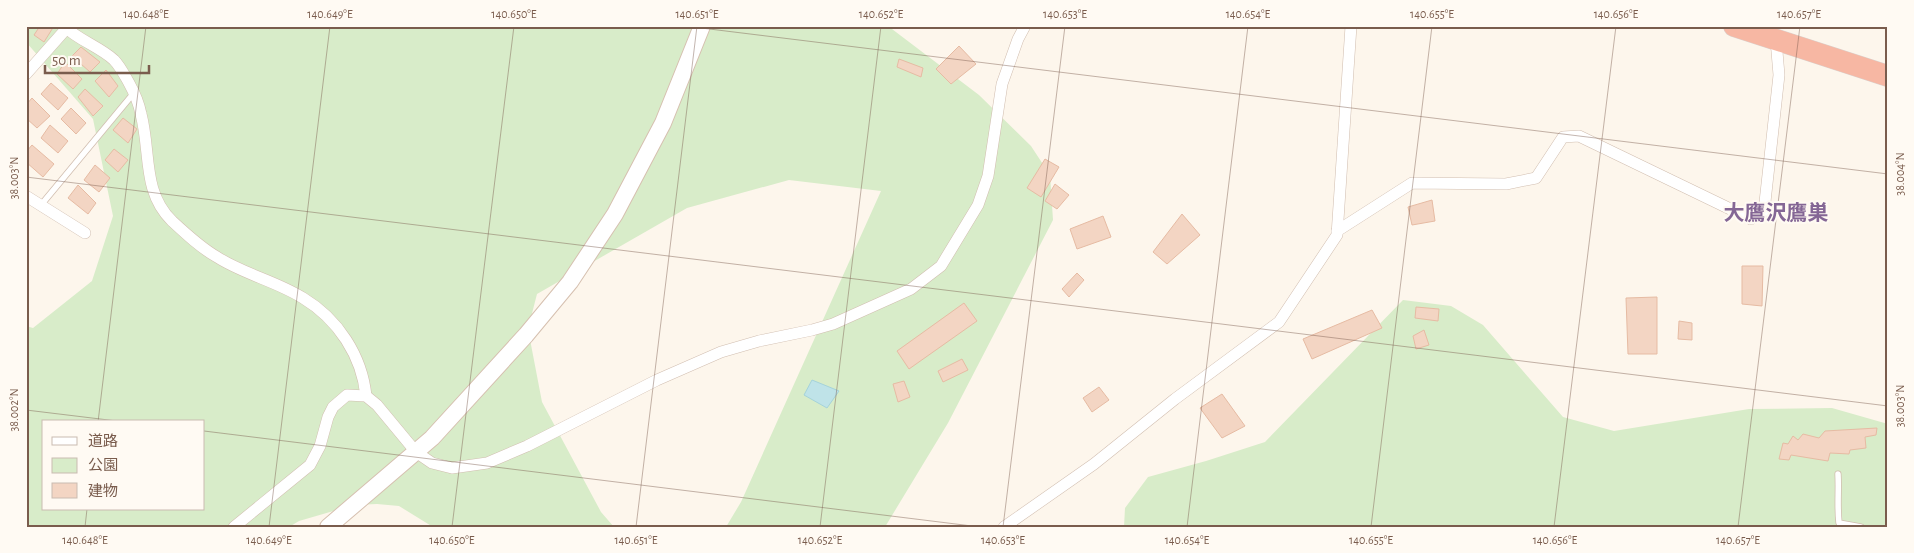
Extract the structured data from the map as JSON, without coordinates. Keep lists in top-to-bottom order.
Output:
{
  "districts": ["大鷹沢鷹巣"],
  "legend": ["道路", "公園", "建物"],
  "scale_bar": "50 m",
  "coordinates": [
    "140.648°E",
    "140.649°E",
    "140.650°E",
    "140.651°E",
    "140.652°E",
    "140.653°E",
    "140.654°E",
    "140.655°E",
    "140.656°E",
    "140.657°E",
    "38.004°N",
    "38.003°N",
    "38.002°N"
  ]
}
